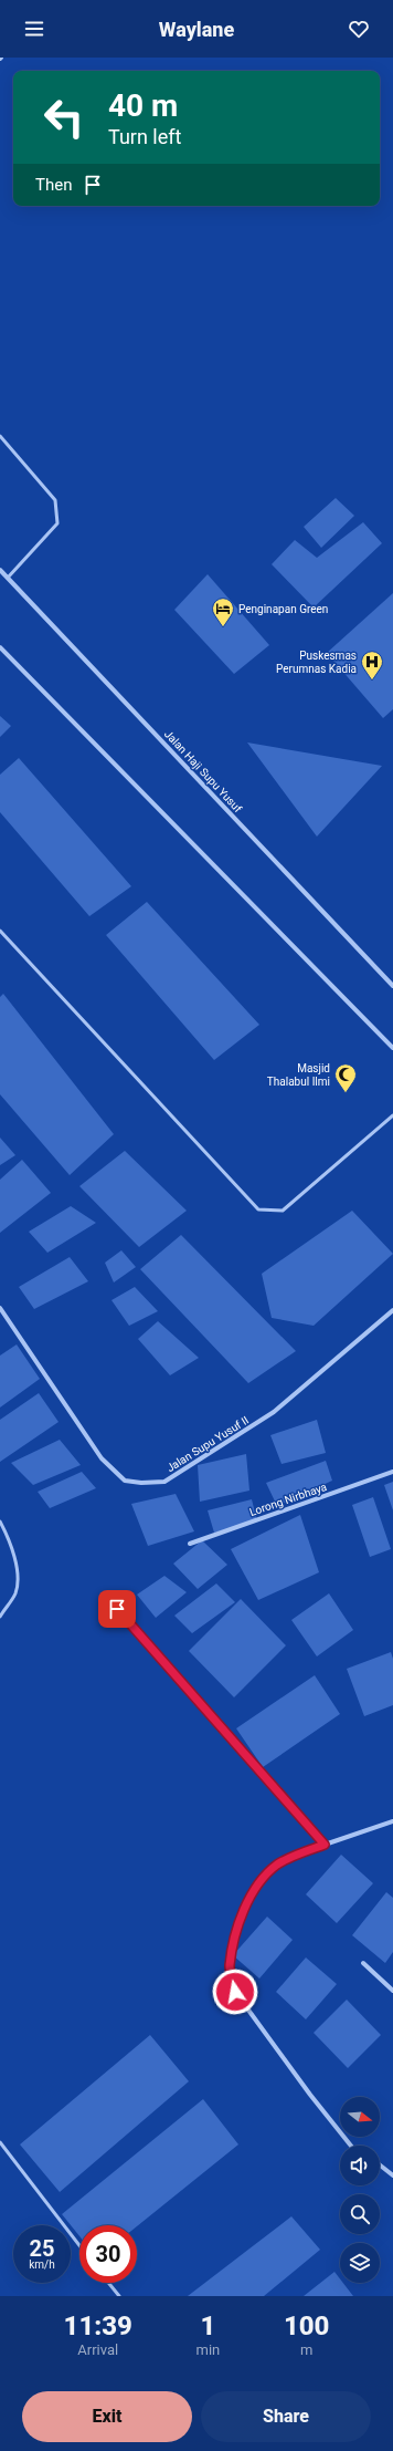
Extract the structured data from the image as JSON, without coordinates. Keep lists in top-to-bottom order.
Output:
{
  "streets": {
    "street": ["Jalan Haji Supu Yusuf", "Jalan Supu Yusuf II", "Lorong Nirbhaya"]
  },
  "places": {
    "hotel": ["Penginapan Green"],
    "hospital": ["Puskesmas Perumnas Kadia"],
    "mosque": ["Masjid Thalabul Ilmi"]
  },
  "north": "right",
  "page": {
    "header": "Waylane",
    "turn": ["40 m", "Turn left"],
    "then": "Then",
    "speed": "25 km/h",
    "limit": "30",
    "eta": [
      "11:39",
      "Arrival",
      "1",
      "min",
      "100",
      "m"
    ],
    "buttons": ["Exit", "Share"]
  }
}
